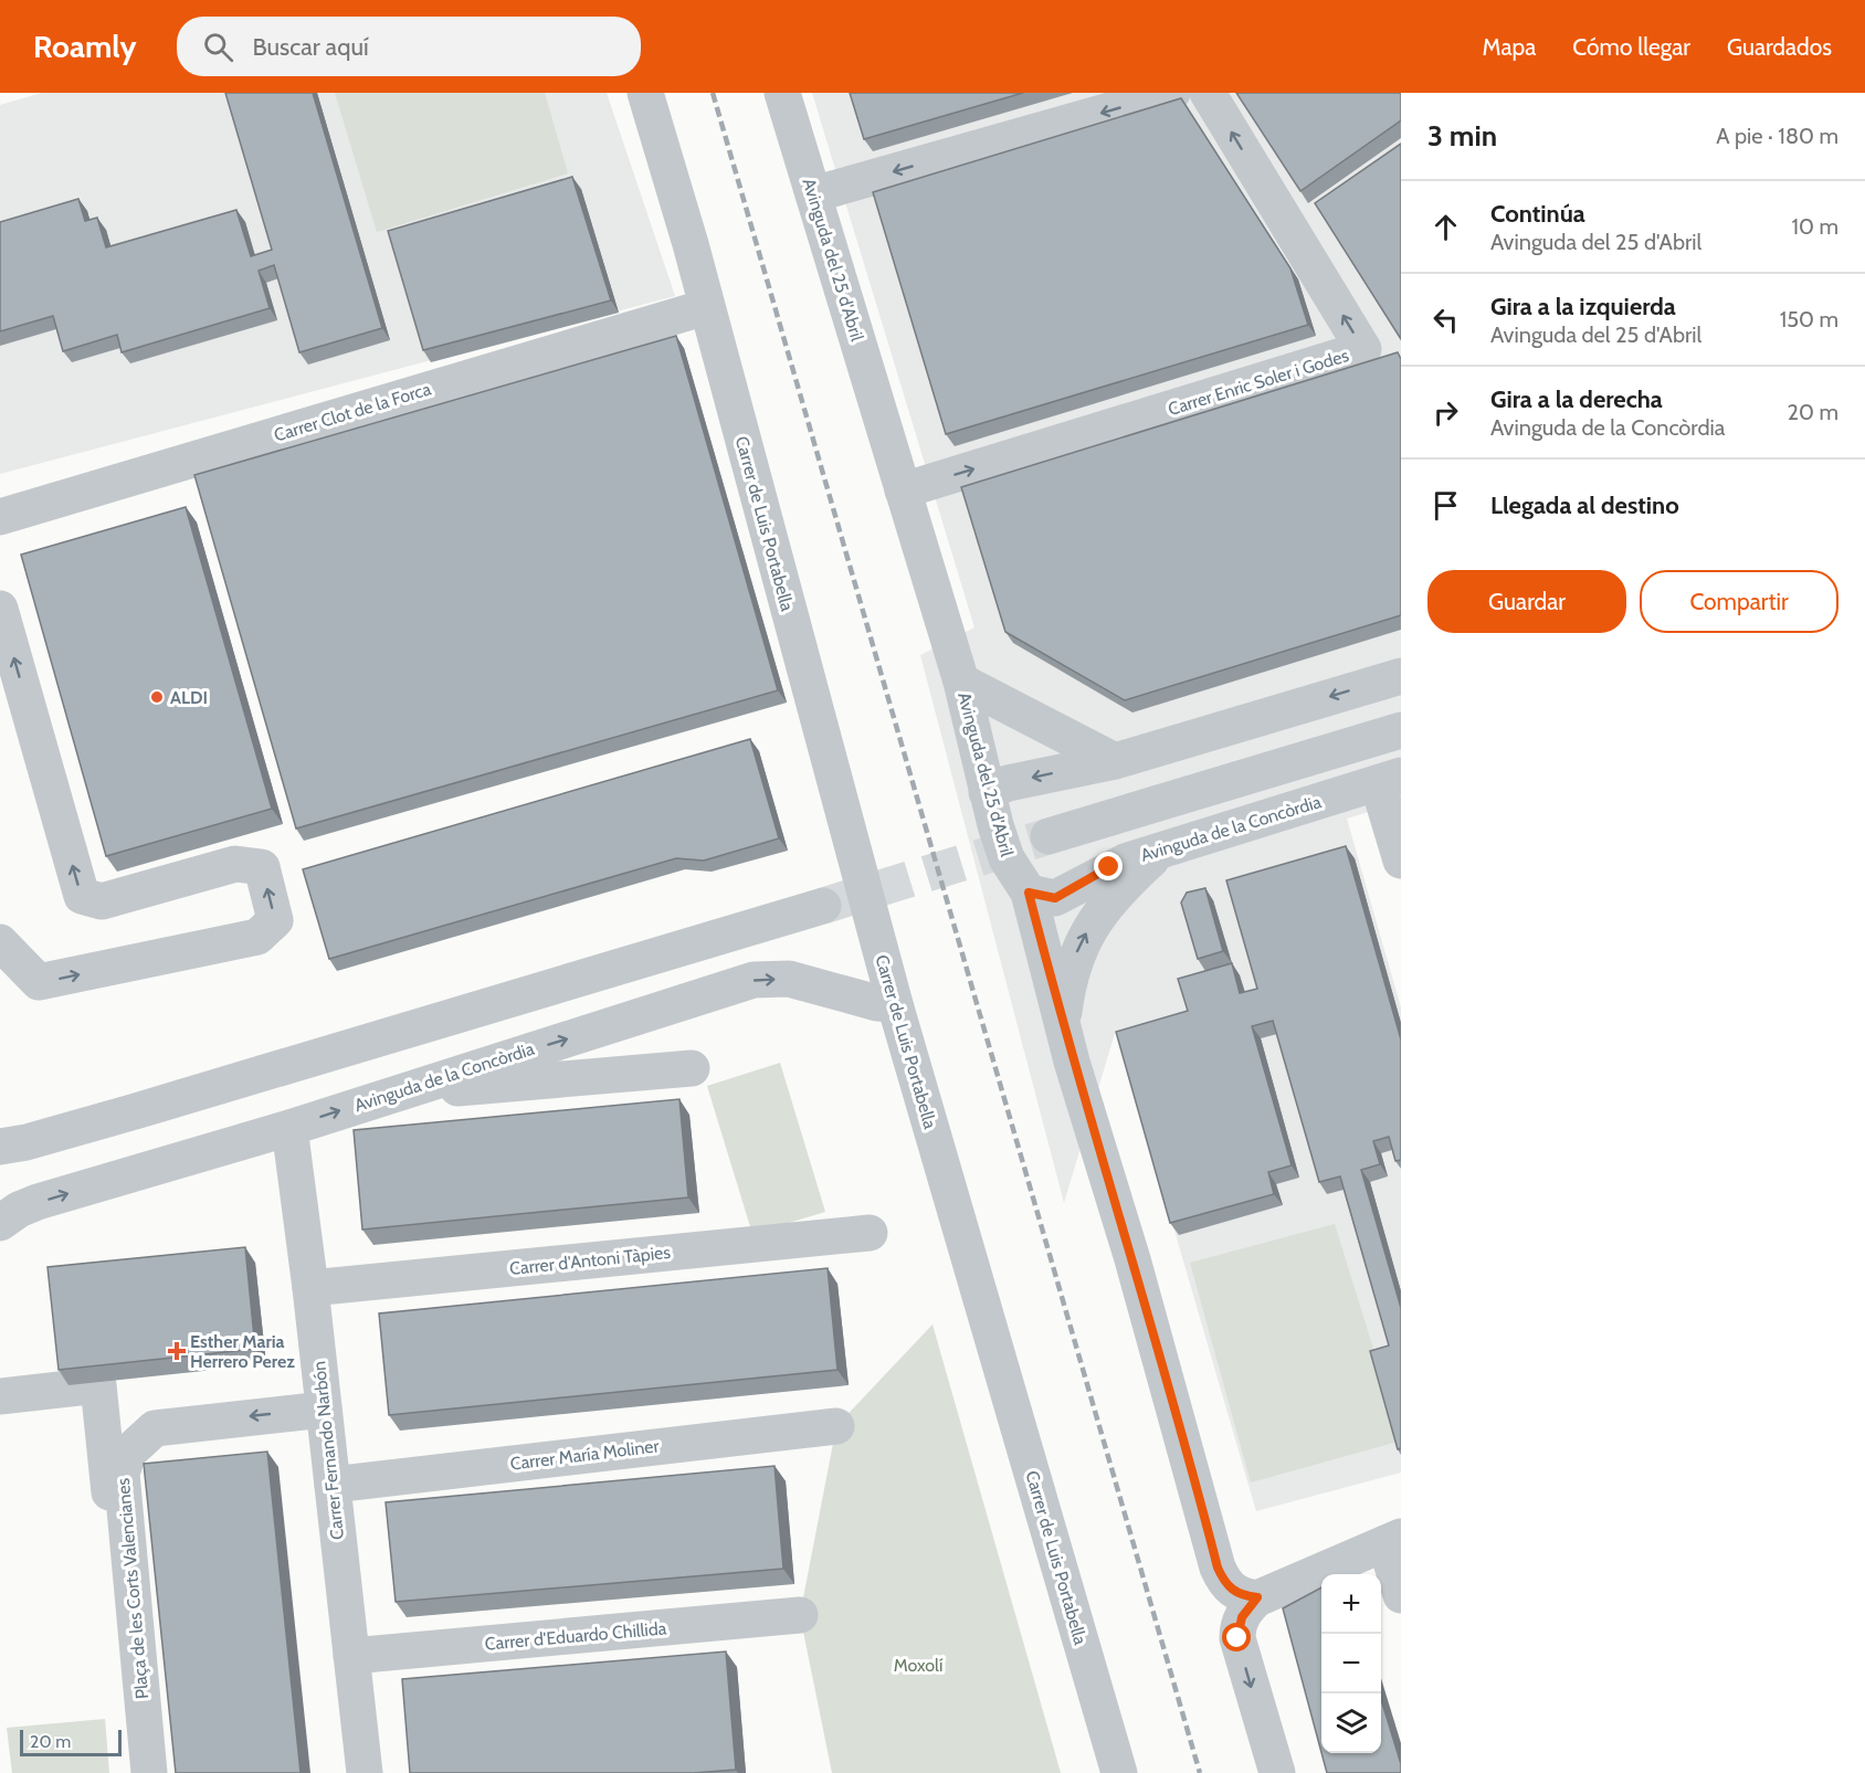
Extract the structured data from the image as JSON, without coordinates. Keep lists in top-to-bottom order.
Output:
{
  "streets": {
    "street": [
      "Avinguda del 25 d'Abril",
      "Carrer Enric Soler i Godes",
      "Carrer Clot de la Forca",
      "Carrer de Luis Portabella",
      "Avinguda de la Concòrdia",
      "Carrer d'Antoni Tàpies",
      "Carrer Fernando Narbón",
      "Carrer María Moliner",
      "Plaça de les Corts Valencianes",
      "Carrer d'Eduardo Chillida"
    ]
  },
  "crossings": [
    ["Avinguda del 25 d'Abril", "Carrer Enric Soler i Godes"],
    ["Avinguda del 25 d'Abril", "Avinguda de la Concòrdia"],
    ["Carrer Clot de la Forca", "Carrer de Luis Portabella"],
    ["Carrer de Luis Portabella", "Avinguda de la Concòrdia"],
    ["Avinguda de la Concòrdia", "Carrer Fernando Narbón"],
    ["Carrer d'Antoni Tàpies", "Carrer Fernando Narbón"],
    ["Carrer Fernando Narbón", "Carrer María Moliner"],
    ["Carrer Fernando Narbón", "Plaça de les Corts Valencianes"],
    ["Carrer Fernando Narbón", "Carrer d'Eduardo Chillida"]
  ],
  "parks": ["Moxolí"],
  "places": {
    "other": ["ALDI"],
    "health": ["Esther Maria Herrero Perez"]
  },
  "scale_bar": "20 m",
  "page": {
    "header": "Roamly",
    "search": "Buscar aquí",
    "nav": ["Mapa", "Cómo llegar", "Guardados"],
    "heading": ["3 min", "A pie · 180 m"],
    "list": [
      ["Continúa", "Avinguda del 25 d'Abril", "10 m"],
      ["Gira a la izquierda", "Avinguda del 25 d'Abril", "150 m"],
      ["Gira a la derecha", "Avinguda de la Concòrdia", "20 m"],
      "Llegada al destino"
    ],
    "buttons": ["Guardar", "Compartir"],
    "map_buttons": ["+", "−"],
    "scale": "20 m"
  }
}
